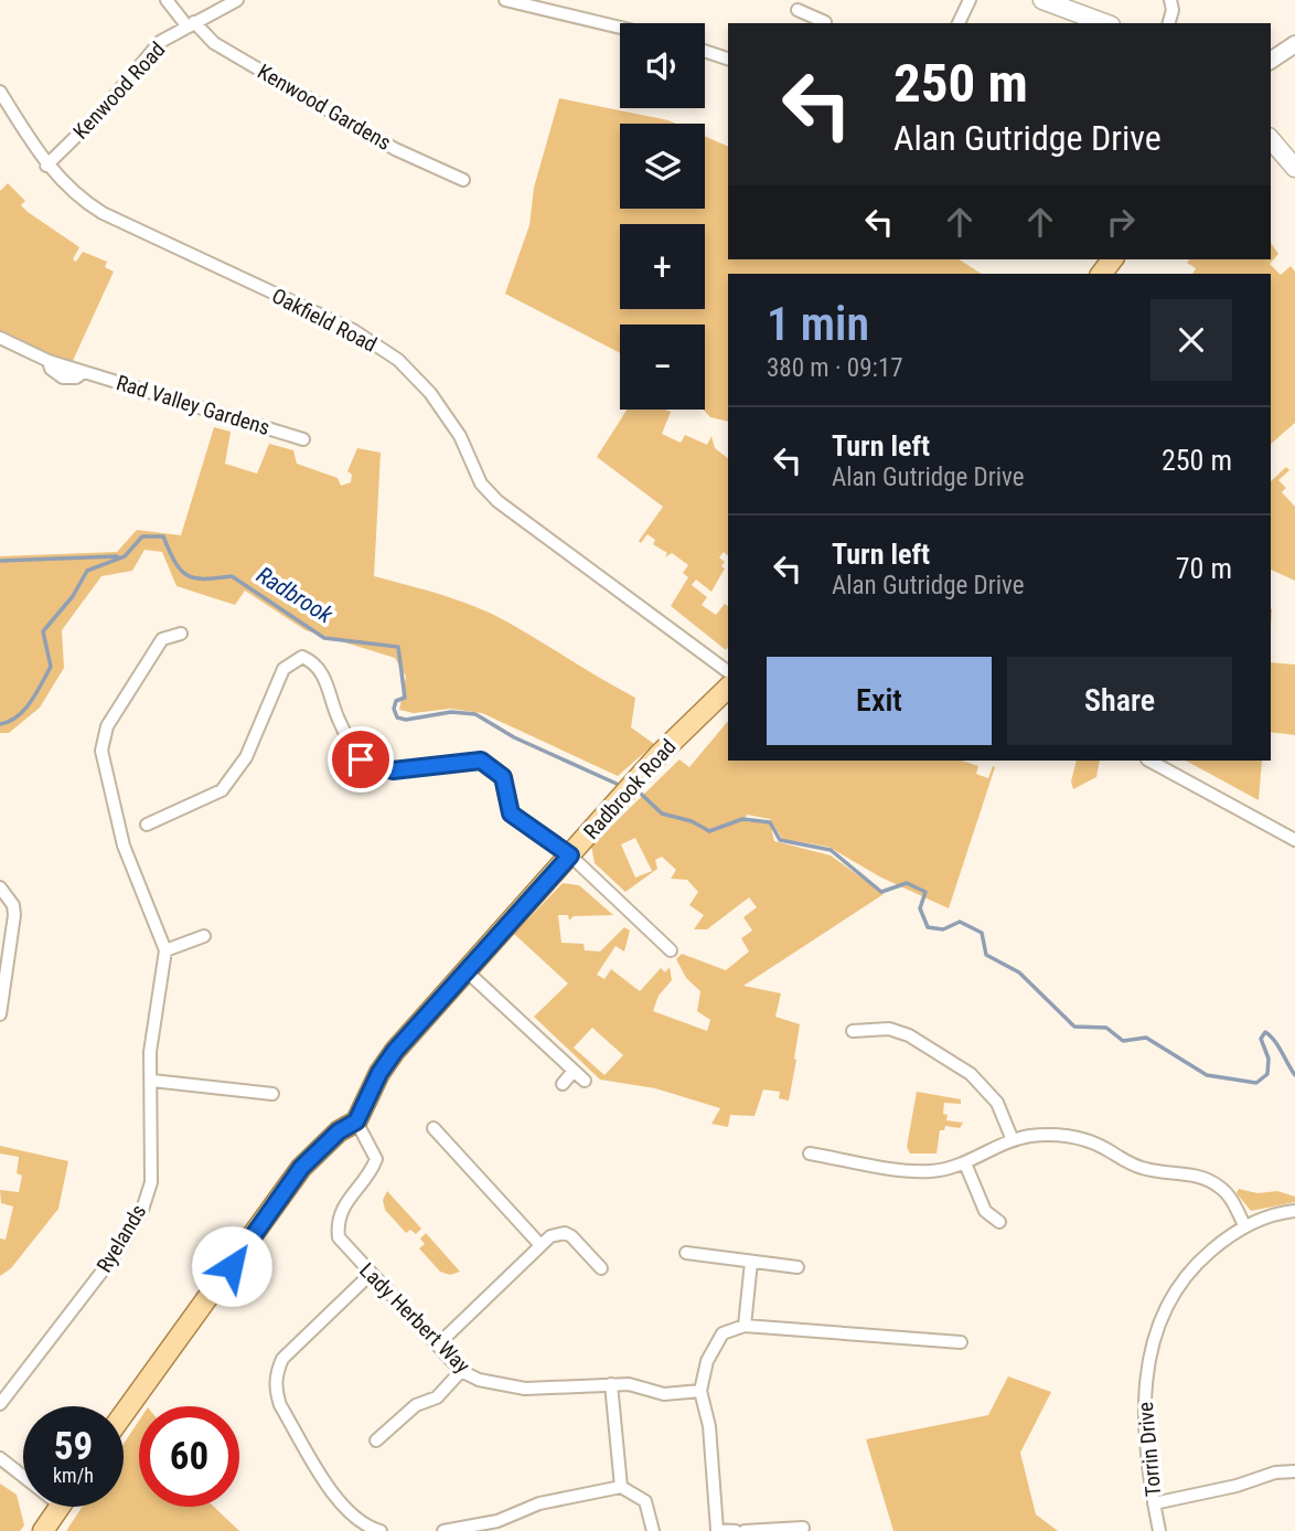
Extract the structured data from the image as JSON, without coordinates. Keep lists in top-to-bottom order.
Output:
{
  "streets": {
    "main road": ["Radbrook Road"],
    "street": [
      "Kenwood Road",
      "Kenwood Gardens",
      "Oakfield Road",
      "Rad Valley Gardens",
      "Ryelands",
      "Lady Herbert Way",
      "Torrin Drive"
    ]
  },
  "crossings": [
    ["Kenwood Road", "Kenwood Gardens"],
    ["Kenwood Road", "Oakfield Road"],
    ["Radbrook Road", "Lady Herbert Way"]
  ],
  "water": ["Radbrook"],
  "page": {
    "map_buttons": ["+", "−"],
    "turn": ["250 m", "Alan Gutridge Drive"],
    "heading": ["1 min", "380 m · 09:17"],
    "list": [
      {
        "name": "Turn left",
        "note": "Alan Gutridge Drive",
        "value": "250 m"
      },
      {
        "name": "Turn left",
        "note": "Alan Gutridge Drive",
        "value": "70 m"
      }
    ],
    "buttons": ["Exit", "Share"],
    "speed": "59 km/h",
    "limit": "60"
  }
}
